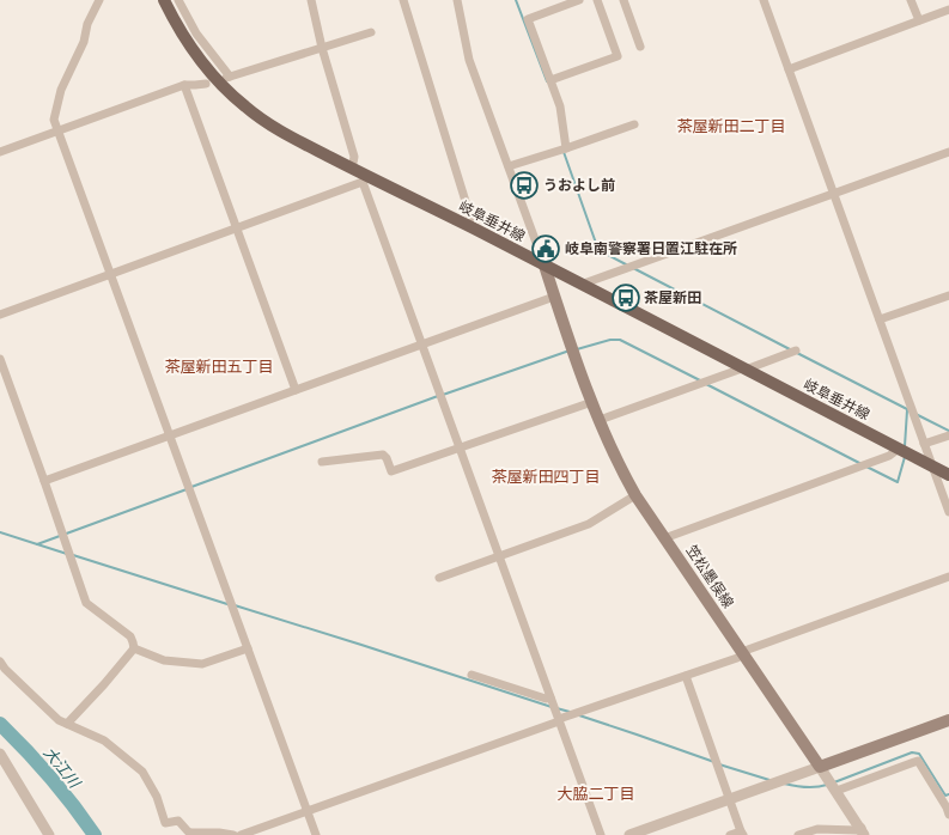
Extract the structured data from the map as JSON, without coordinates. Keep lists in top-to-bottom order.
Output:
{
  "streets": {
    "main road": ["岐阜垂井線", "笠松墨俣線"]
  },
  "crossings": [
    ["岐阜垂井線", "笠松墨俣線"]
  ],
  "districts": [
    "茶屋新田二丁目",
    "茶屋新田五丁目",
    "茶屋新田四丁目",
    "大脇二丁目"
  ],
  "water": ["大江川"],
  "places": {
    "bus stop": ["うおよし前", "茶屋新田"],
    "public building": ["岐阜南警察署日置江駐在所"]
  }
}
